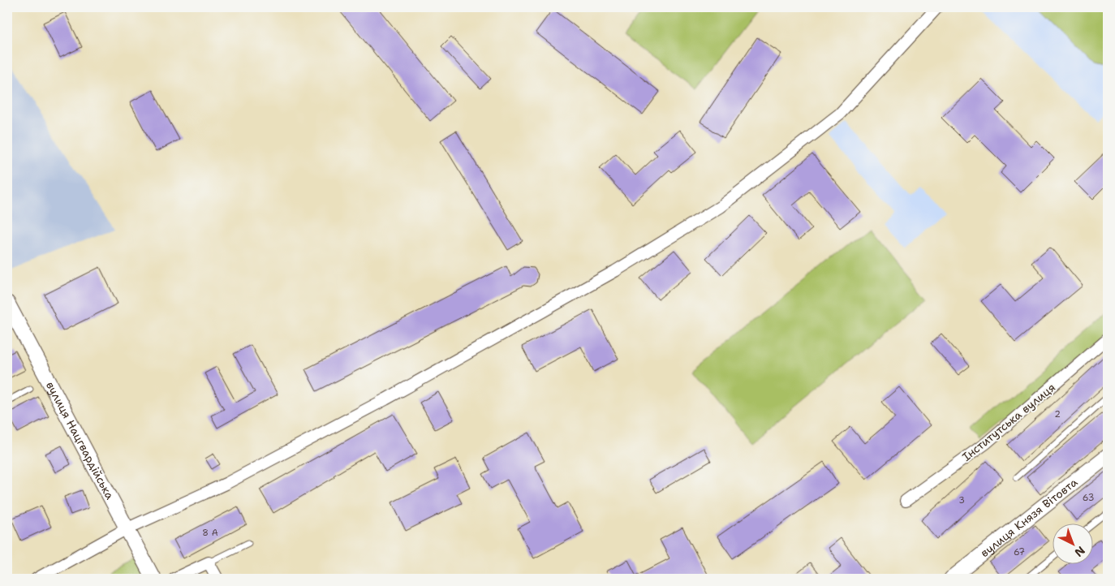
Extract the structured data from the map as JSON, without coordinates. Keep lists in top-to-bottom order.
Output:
{
  "streets": {
    "street": ["Інститутська вулиця", "вулиця Нацгвардійська", "вулиця Князя Вітовта"]
  },
  "house_numbers": [
    "2",
    "63",
    "3",
    "8 А",
    "67"
  ],
  "north": "bottom right"
}
